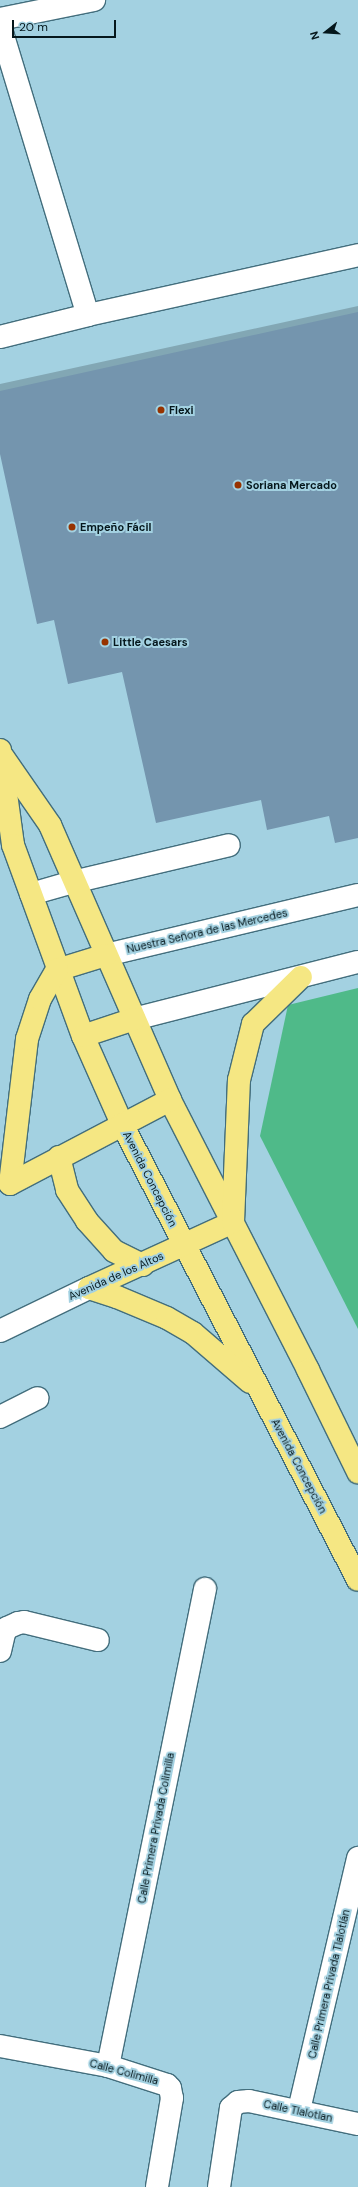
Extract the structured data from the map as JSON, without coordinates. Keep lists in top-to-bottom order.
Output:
{
  "streets": {
    "main road": ["Nuestra Señora de las Mercedes", "Avenida Concepción", "Avenida de los Altos"],
    "street": [
      "Calle Primera Privada Colimilla",
      "Calle Primera Privada Tlalotlán",
      "Calle Colimilla",
      "Calle Tlalotlan"
    ]
  },
  "crossings": [
    ["Nuestra Señora de las Mercedes", "Avenida Concepción"],
    ["Avenida Concepción", "Avenida de los Altos"],
    ["Calle Primera Privada Colimilla", "Calle Colimilla"],
    ["Calle Primera Privada Tlalotlán", "Calle Tlalotlan"]
  ],
  "places": [
    "Flexi",
    "Soriana Mercado",
    "Empeño Fácil",
    "Little Caesars"
  ],
  "scale_bar": "20 m",
  "north": "left"
}
